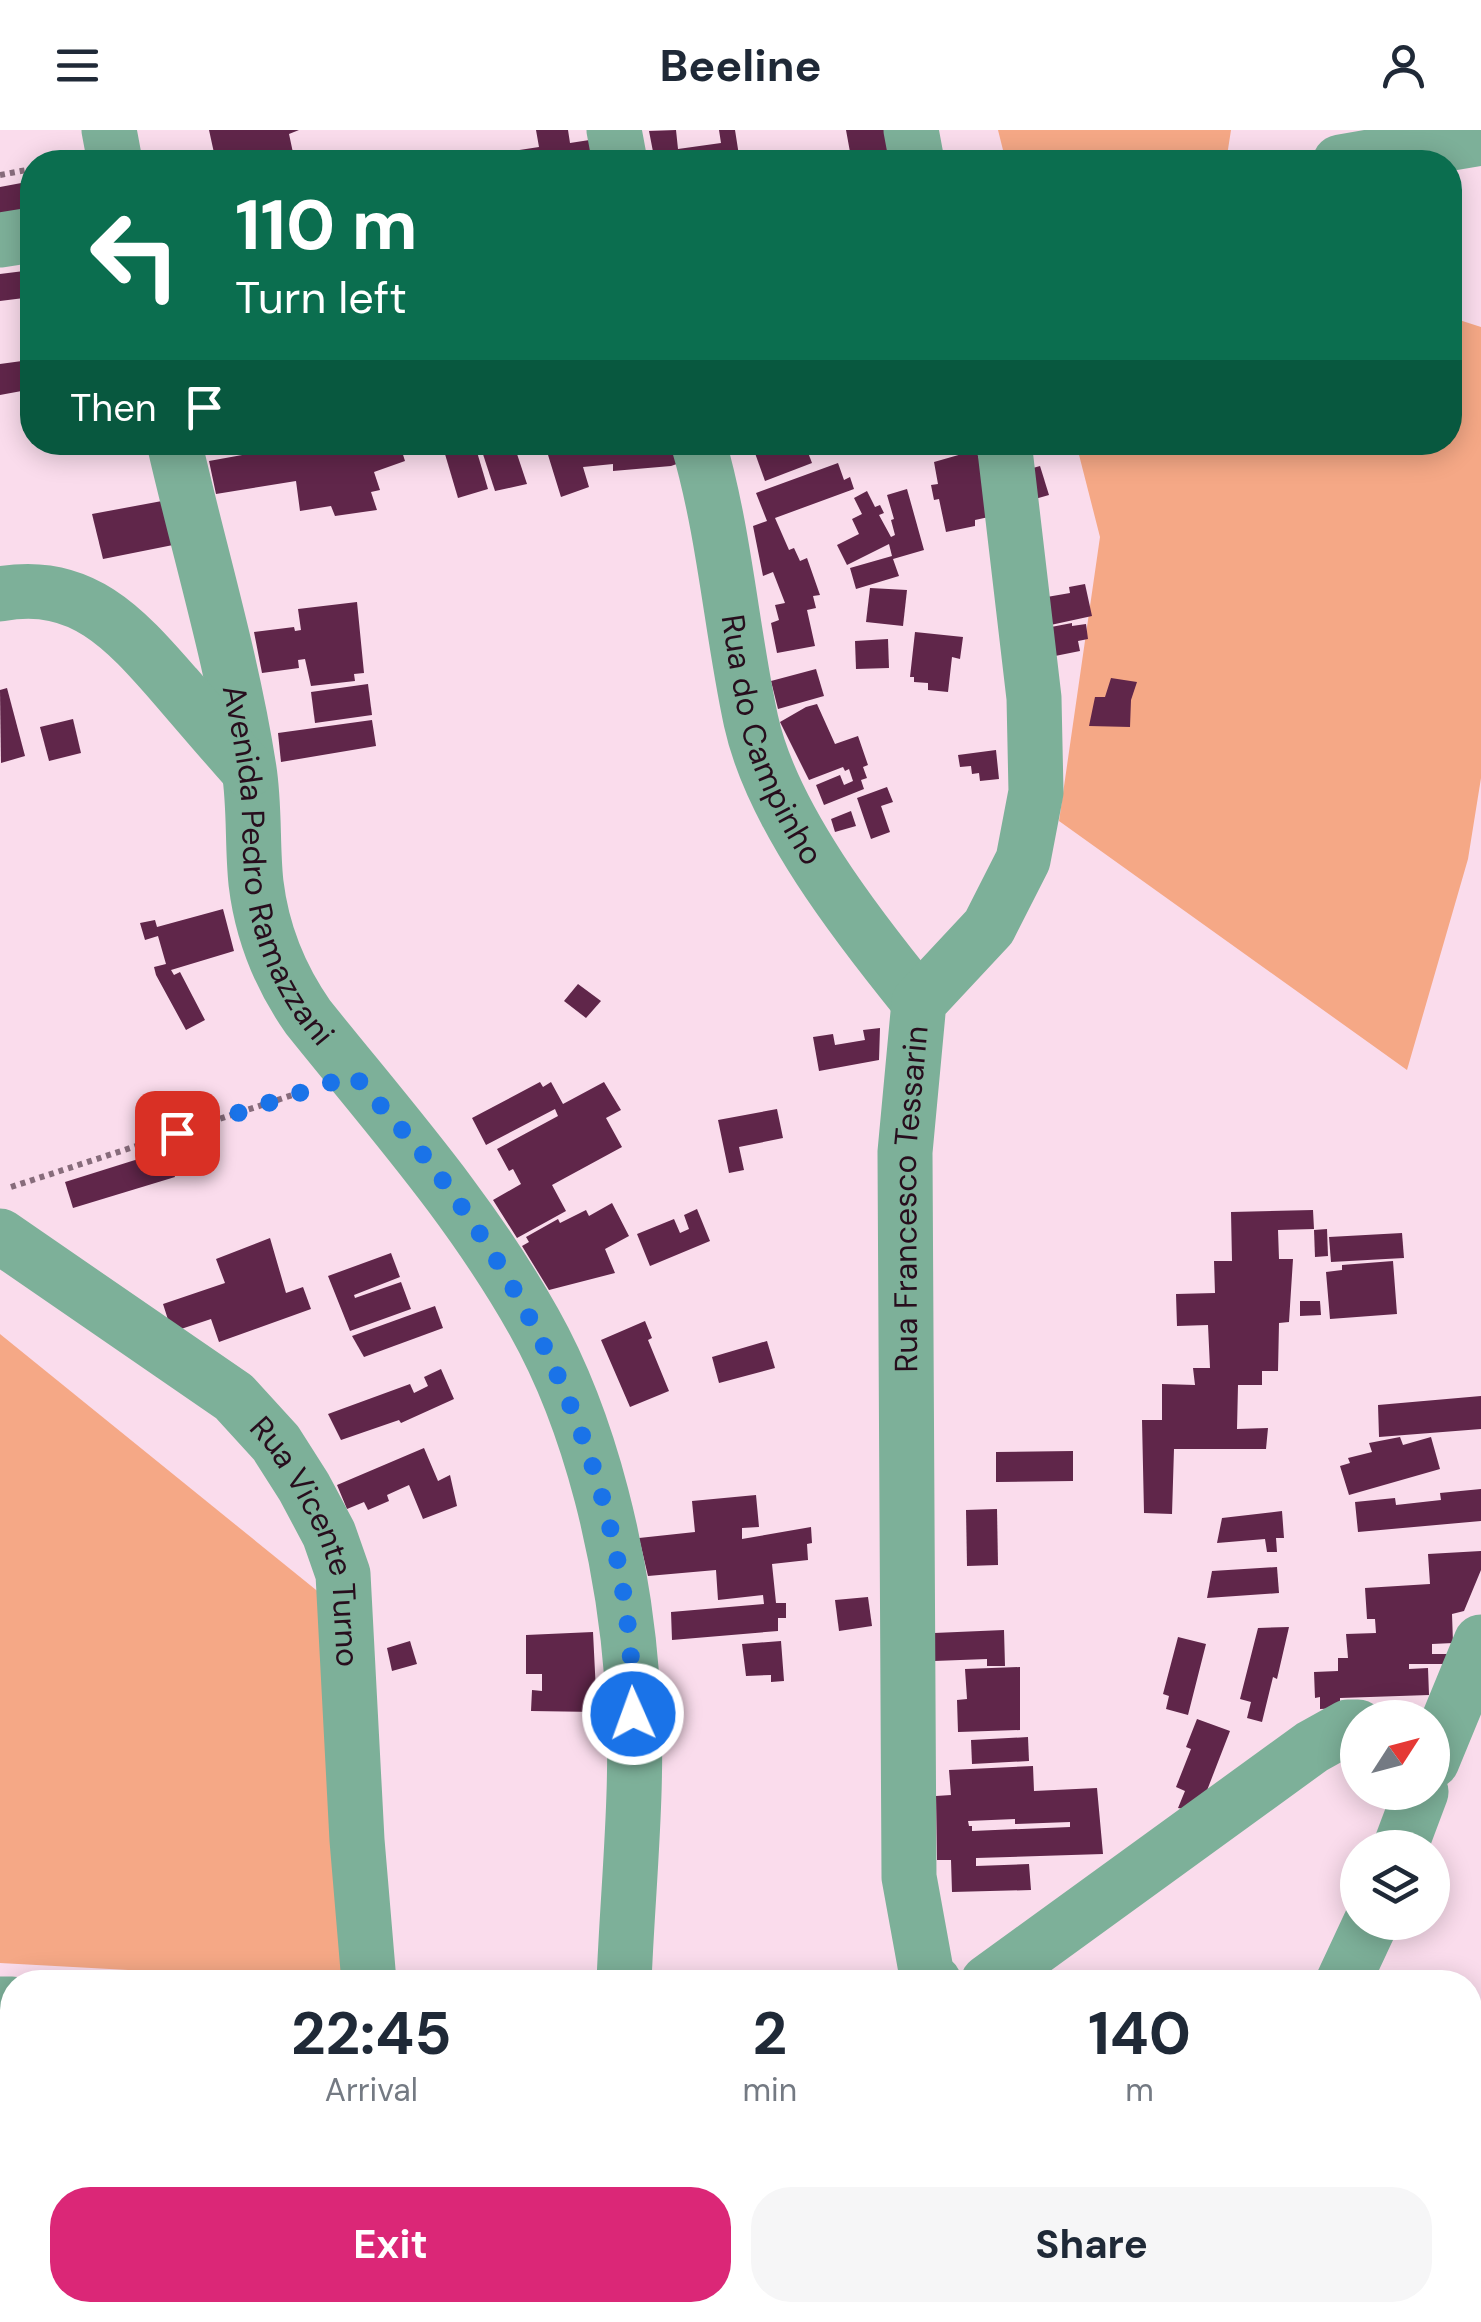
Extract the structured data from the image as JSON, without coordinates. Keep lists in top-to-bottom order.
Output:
{
  "streets": {
    "street": [
      "Rua do Campinho",
      "Avenida Pedro Ramazzani",
      "Rua Francesco Tessarin",
      "Rua Vicente Turno"
    ]
  },
  "crossings": [
    ["Rua do Campinho", "Rua Francesco Tessarin"]
  ],
  "north": "top right",
  "page": {
    "header": "Beeline",
    "turn": ["110 m", "Turn left"],
    "then": "Then",
    "eta": [
      "22:45",
      "Arrival",
      "2",
      "min",
      "140",
      "m"
    ],
    "buttons": ["Exit", "Share"]
  }
}
